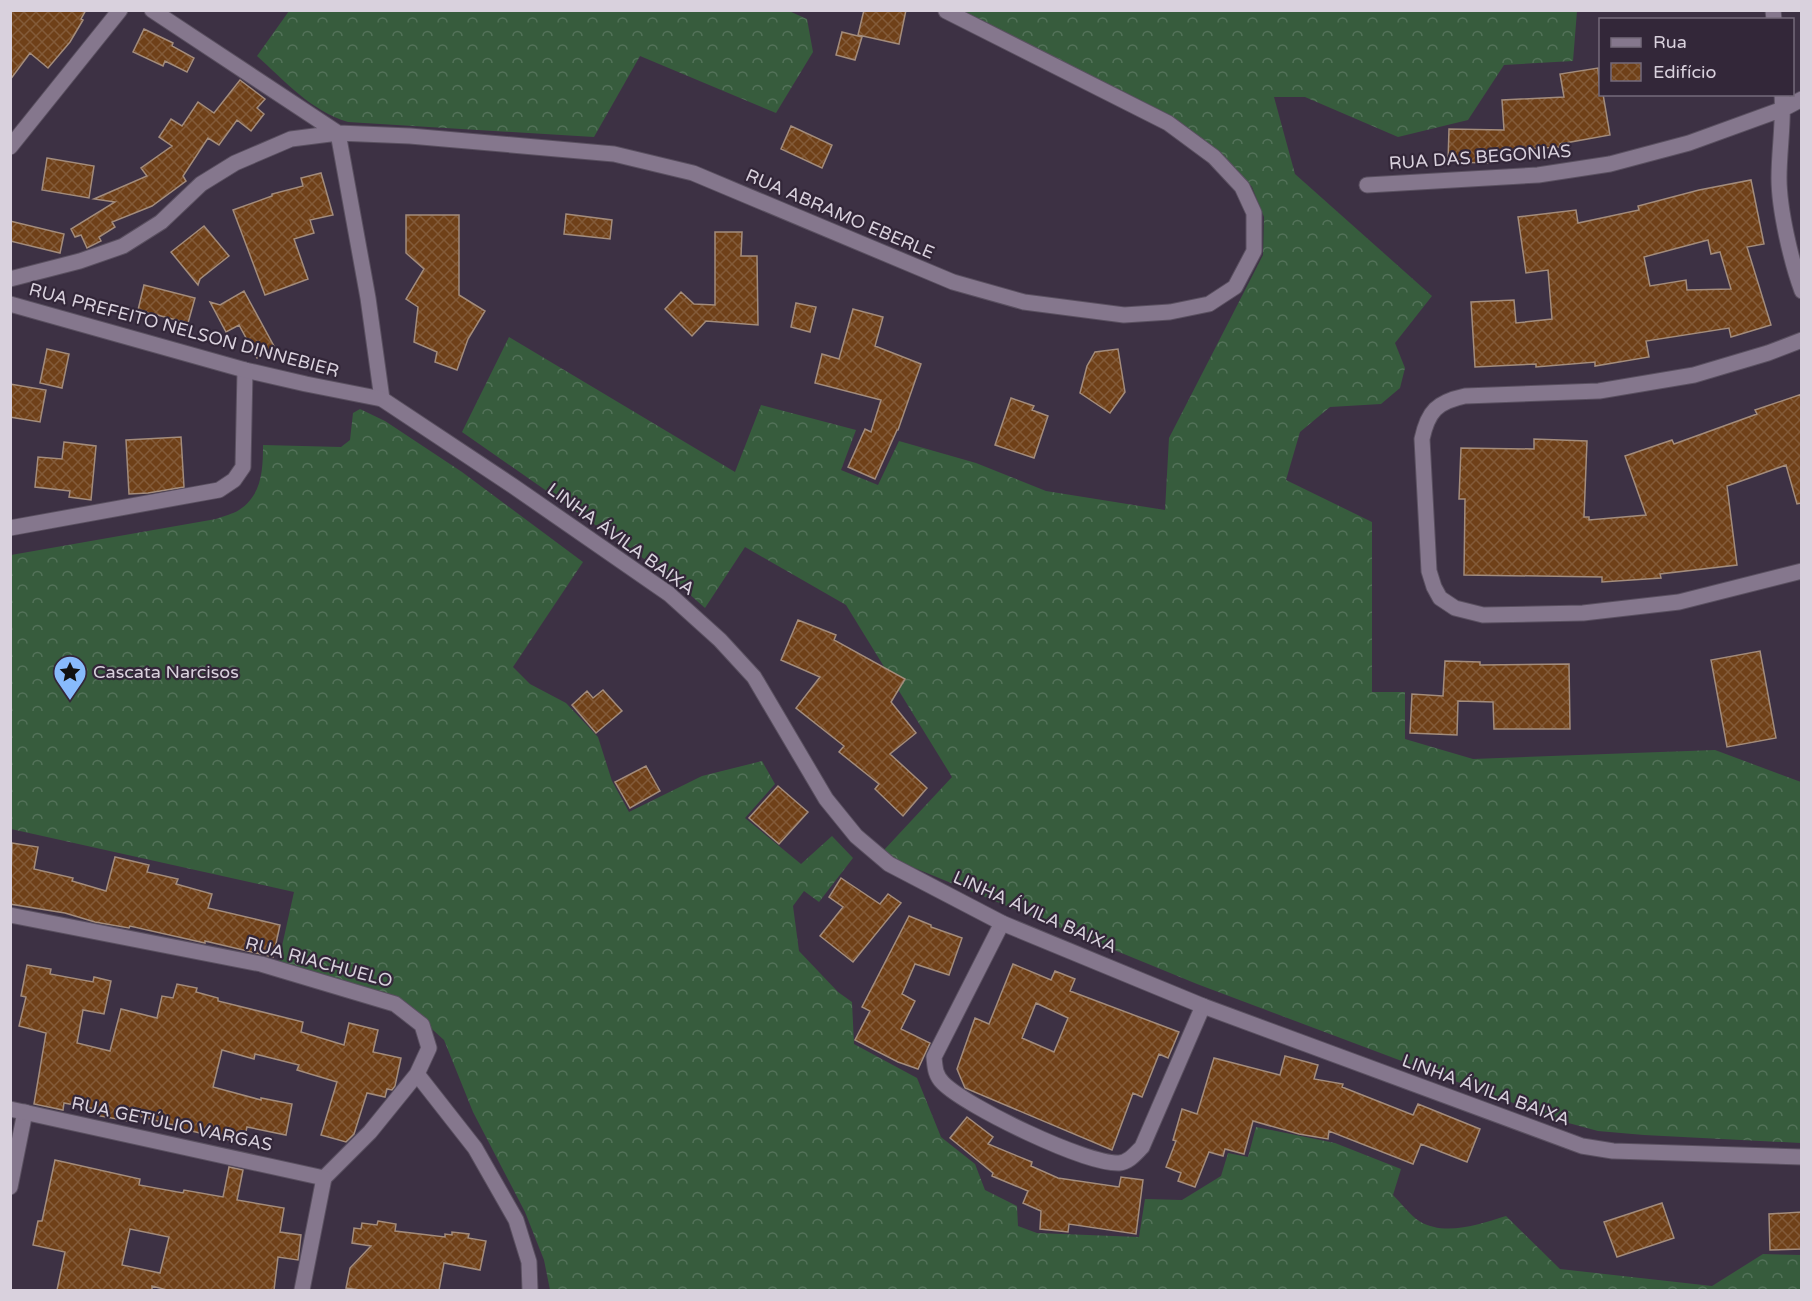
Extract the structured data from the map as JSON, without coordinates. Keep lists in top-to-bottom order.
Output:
{
  "streets": {
    "street": [
      "RUA DAS BEGONIAS",
      "RUA ABRAMO EBERLE",
      "RUA PREFEITO NELSON DINNEBIER",
      "LINHA ÁVILA BAIXA",
      "RUA RIACHUELO",
      "RUA GETÚLIO VARGAS"
    ]
  },
  "crossings": [
    ["RUA PREFEITO NELSON DINNEBIER", "LINHA ÁVILA BAIXA"],
    ["RUA RIACHUELO", "RUA GETÚLIO VARGAS"]
  ],
  "places": {
    "place": ["Cascata Narcisos"]
  },
  "legend": ["Rua", "Edifício"]
}
